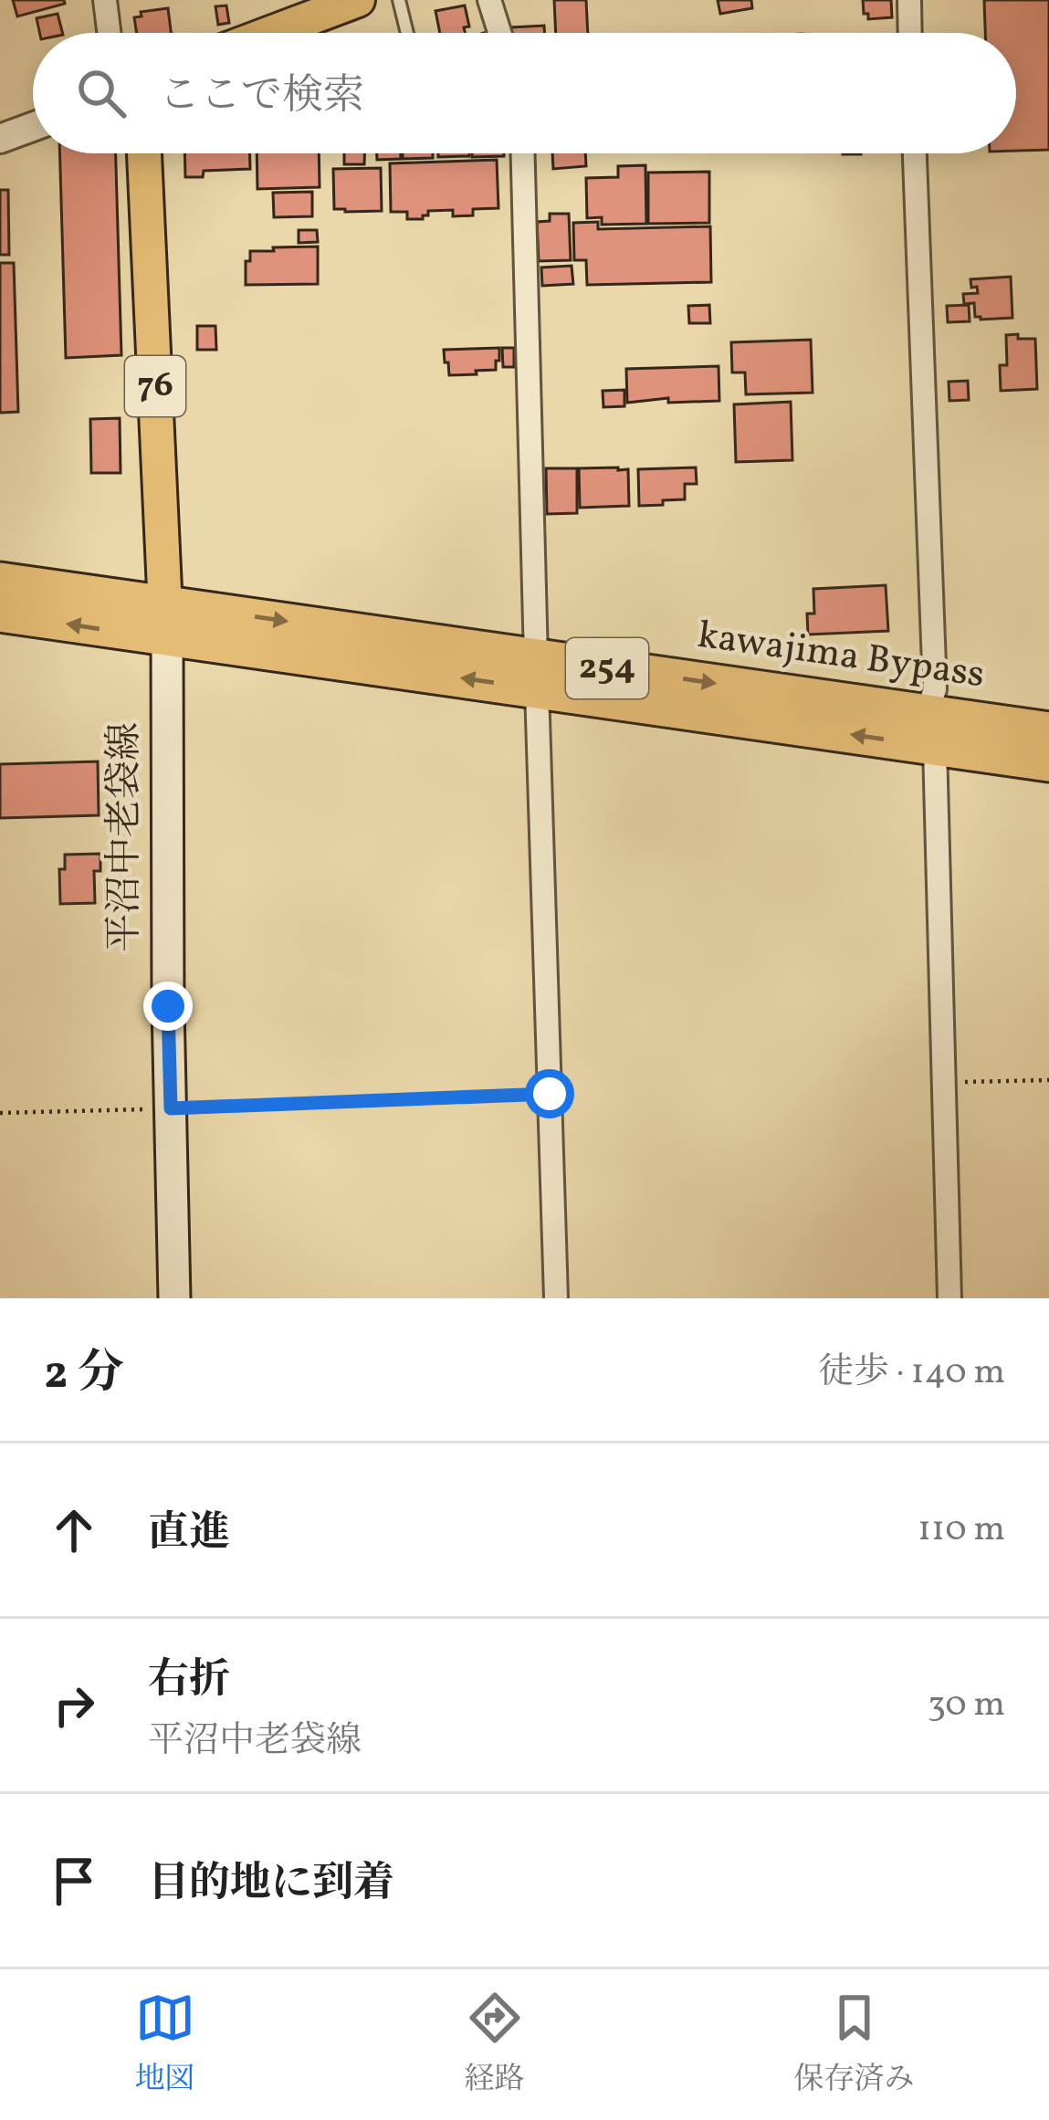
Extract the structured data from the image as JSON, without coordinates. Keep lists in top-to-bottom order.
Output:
{
  "streets": {
    "highway": ["kawajima Bypass", "254"],
    "main road": ["76", "平沼中老袋線"]
  },
  "crossings": [
    ["76", "kawajima Bypass"],
    ["76", "254"],
    ["76", "平沼中老袋線"],
    ["kawajima Bypass", "254"],
    ["kawajima Bypass", "平沼中老袋線"],
    ["254", "平沼中老袋線"]
  ],
  "page": {
    "search": "ここで検索",
    "heading": ["2 分", "徒歩 · 140 m"],
    "list": [
      ["直進", "110 m"],
      ["右折", "平沼中老袋線", "30 m"],
      "目的地に到着"
    ],
    "nav": ["地図", "経路", "保存済み"]
  }
}
